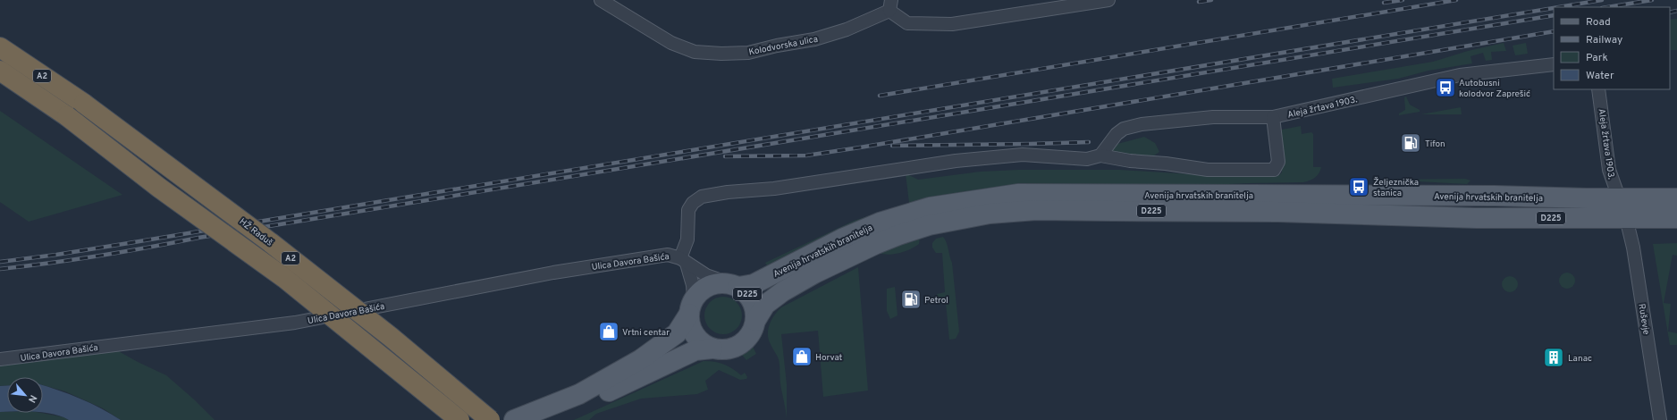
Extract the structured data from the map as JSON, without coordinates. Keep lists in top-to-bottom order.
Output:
{
  "streets": {
    "highway": ["A2", "HŽ Raduš"],
    "main road": ["Avenija hrvatskih branitelja", "D225"],
    "street": [
      "Kolodvorska ulica",
      "Aleja žrtava 1903.",
      "Ulica Davora Bašića",
      "Ruševje"
    ]
  },
  "crossings": [
    ["Aleja žrtava 1903.", "Avenija hrvatskih branitelja"],
    ["Aleja žrtava 1903.", "Ruševje"],
    ["Avenija hrvatskih branitelja", "D225"],
    ["Avenija hrvatskih branitelja", "Ulica Davora Bašića"],
    ["Avenija hrvatskih branitelja", "Ruševje"],
    ["D225", "Ulica Davora Bašića"]
  ],
  "places": {
    "bus stop": ["Autobusni kolodvor Zaprešić", "Željeznička stanica"],
    "fuel station": ["Tifon", "Petrol"],
    "shop": ["Vrtni centar", "Horvat"],
    "building": ["Lanac"]
  },
  "legend": [
    "Road",
    "Railway",
    "Park",
    "Water"
  ],
  "north": "bottom right"
}
